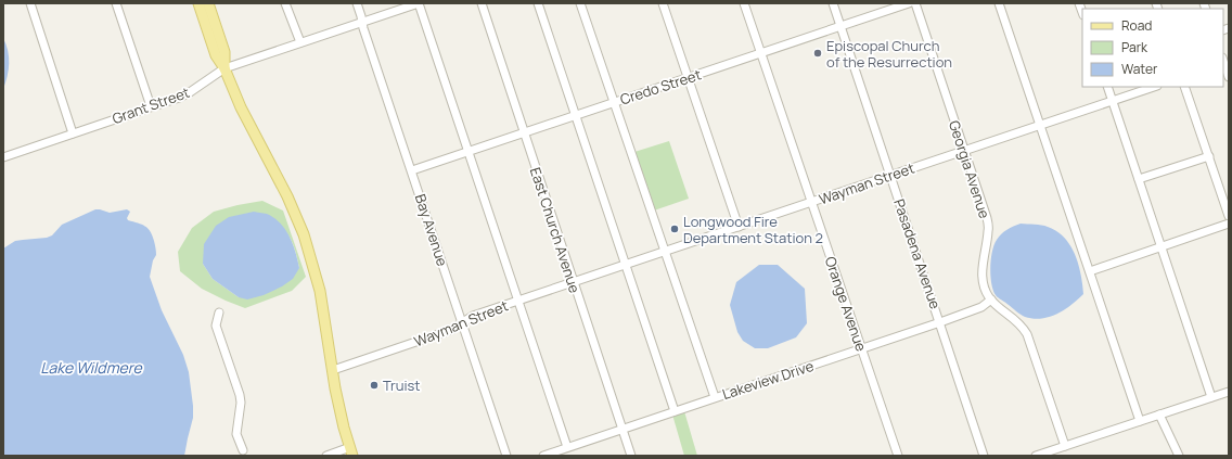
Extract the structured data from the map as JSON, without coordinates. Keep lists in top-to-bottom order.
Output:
{
  "streets": {
    "street": [
      "Credo Street",
      "Grant Street",
      "Georgia Avenue",
      "Wayman Street",
      "Bay Avenue",
      "East Church Avenue",
      "Pasadena Avenue",
      "Orange Avenue",
      "Lakeview Drive"
    ]
  },
  "crossings": [
    ["Credo Street", "Bay Avenue"],
    ["Credo Street", "East Church Avenue"],
    ["Credo Street", "Pasadena Avenue"],
    ["Credo Street", "Orange Avenue"],
    ["Grant Street", "Bay Avenue"],
    ["Georgia Avenue", "Wayman Street"],
    ["Georgia Avenue", "Lakeview Drive"],
    ["Wayman Street", "Bay Avenue"],
    ["Wayman Street", "East Church Avenue"],
    ["Wayman Street", "Pasadena Avenue"],
    ["Wayman Street", "Orange Avenue"],
    ["East Church Avenue", "Lakeview Drive"],
    ["Pasadena Avenue", "Lakeview Drive"],
    ["Orange Avenue", "Lakeview Drive"]
  ],
  "water": ["Lake Wildmere"],
  "places": ["Episcopal Church of the Resurrection", "Longwood Fire Department Station 2", "Truist"],
  "legend": ["Road", "Park", "Water"]
}
